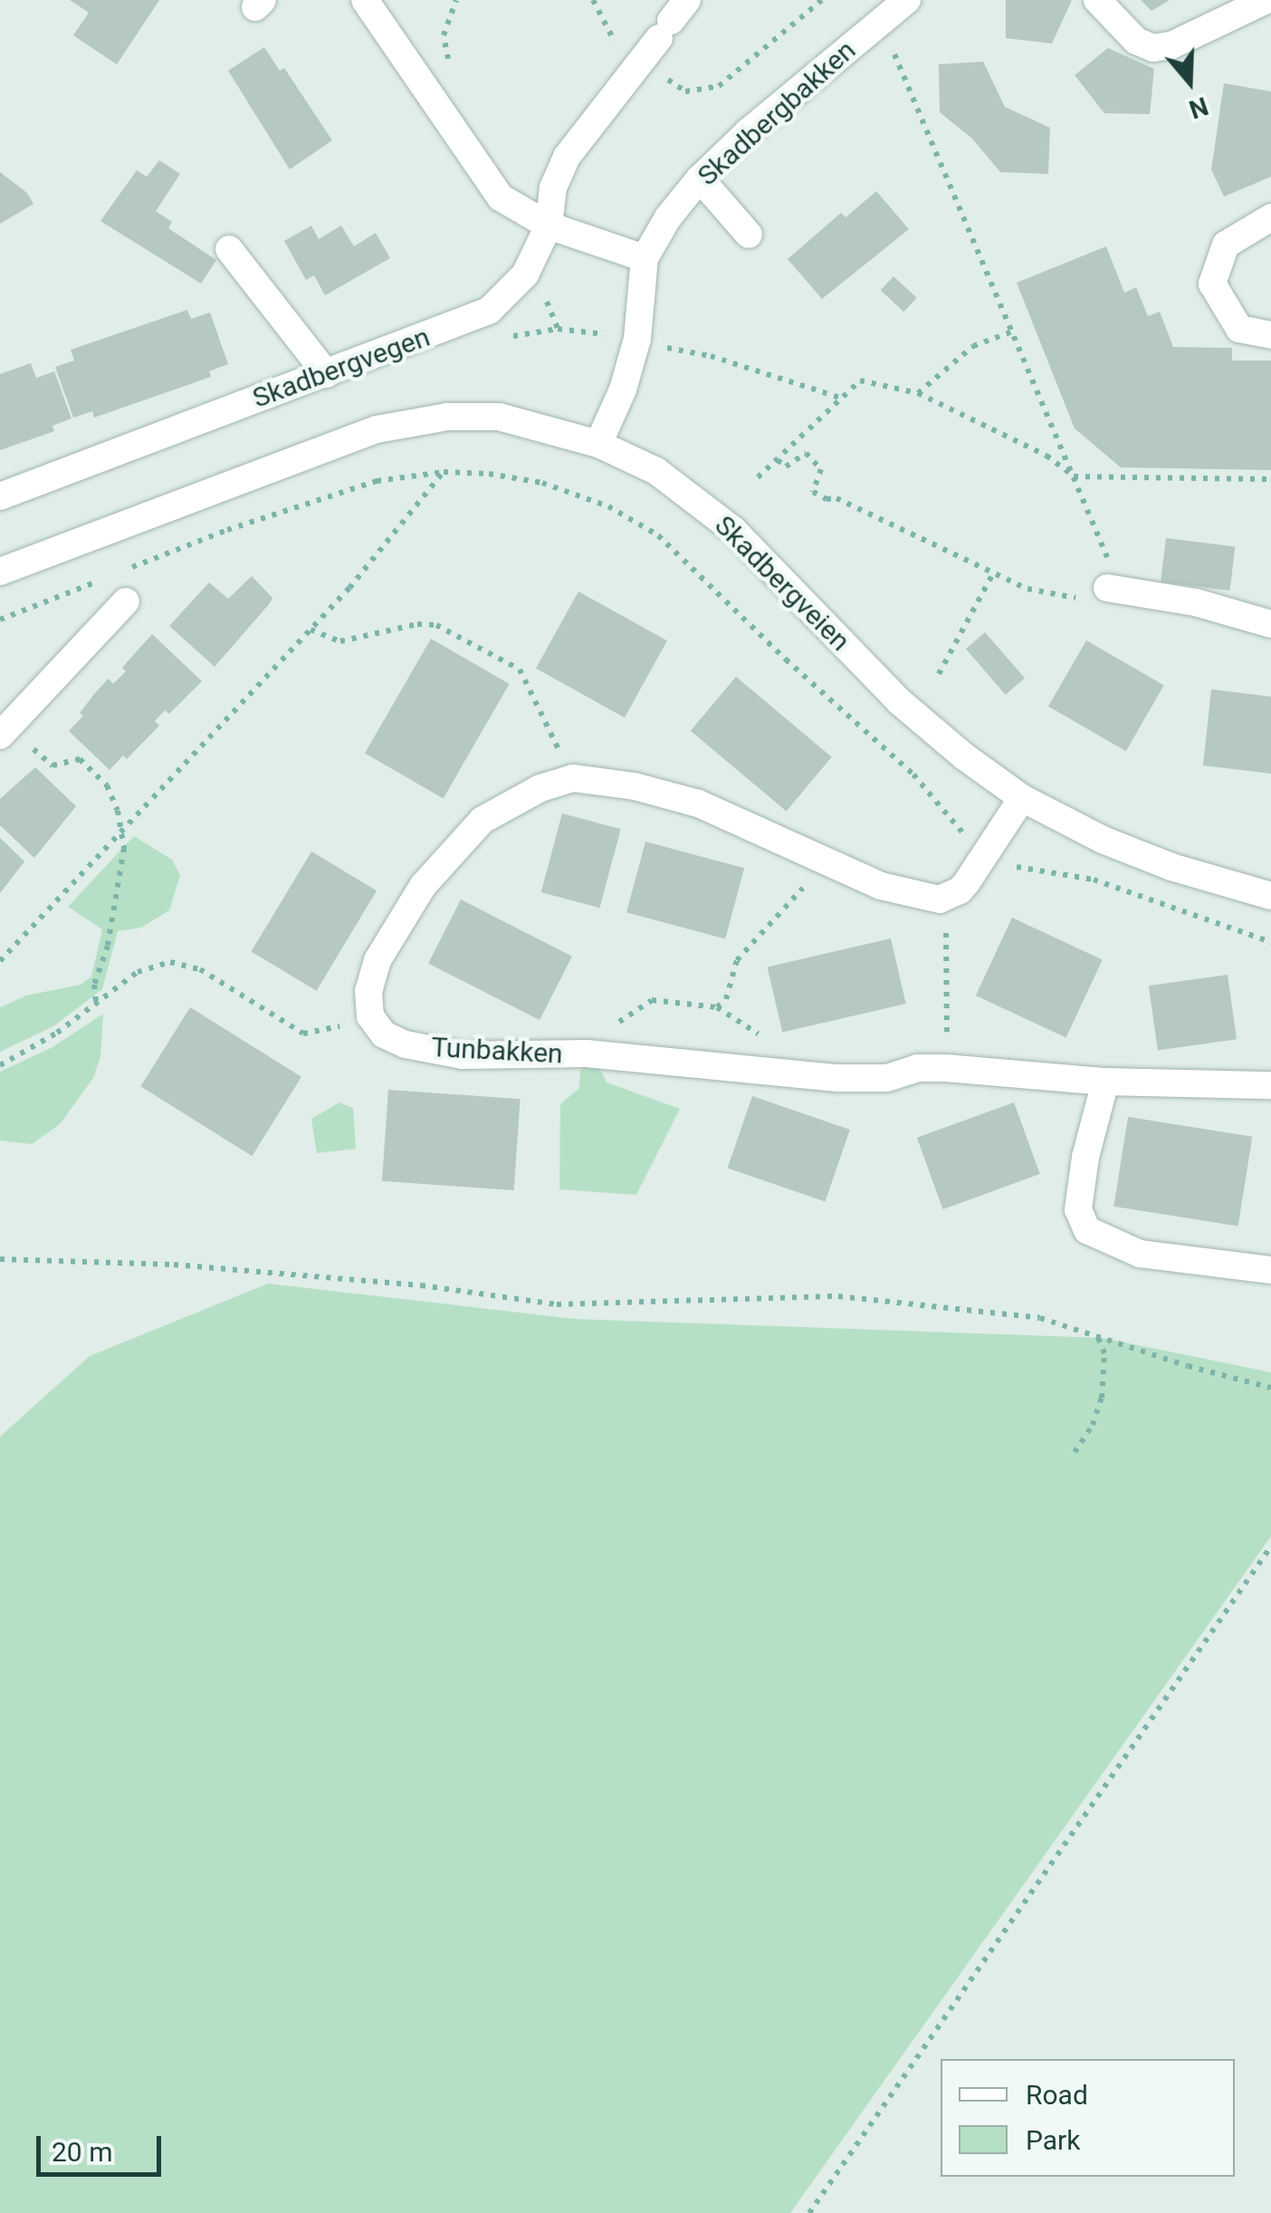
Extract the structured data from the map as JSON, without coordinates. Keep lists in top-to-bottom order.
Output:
{
  "streets": {
    "street": [
      "Skadbergbakken",
      "Skadbergvegen",
      "Skadbergveien",
      "Tunbakken"
    ]
  },
  "crossings": [
    ["Skadbergbakken", "Skadbergveien"]
  ],
  "legend": ["Road", "Park"],
  "scale_bar": "20 m",
  "north": "bottom"
}
